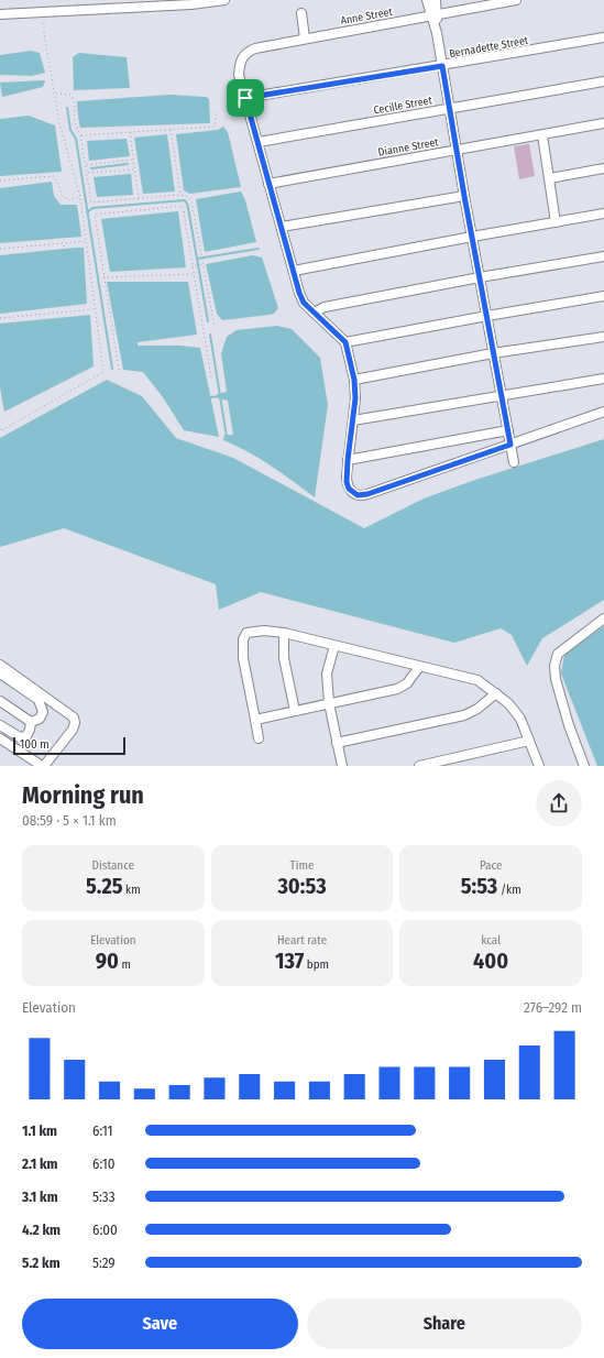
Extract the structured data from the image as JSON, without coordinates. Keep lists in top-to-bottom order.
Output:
{
  "streets": {
    "street": [
      "Anne Street",
      "Bernadette Street",
      "Cecille Street",
      "Dianne Street"
    ]
  },
  "crossings": [
    ["Anne Street", "Bernadette Street"]
  ],
  "scale_bar": "100 m",
  "page": {
    "scale": "100 m",
    "heading": ["Morning run", "08:59 · 5 × 1.1 km"],
    "stats": [
      ["Distance", "5.25 km"],
      ["Time", "30:53"],
      ["Pace", "5:53 /km"],
      ["Elevation", "90 m"],
      ["Heart rate", "137 bpm"],
      ["kcal", "400"]
    ],
    "chart": ["Elevation", "276–292 m"],
    "list": [
      {
        "name": "1.1 km",
        "note": "6:11"
      },
      {
        "name": "2.1 km",
        "note": "6:10"
      },
      {
        "name": "3.1 km",
        "note": "5:33"
      },
      {
        "name": "4.2 km",
        "note": "6:00"
      },
      {
        "name": "5.2 km",
        "note": "5:29"
      }
    ],
    "buttons": ["Save", "Share"]
  }
}
